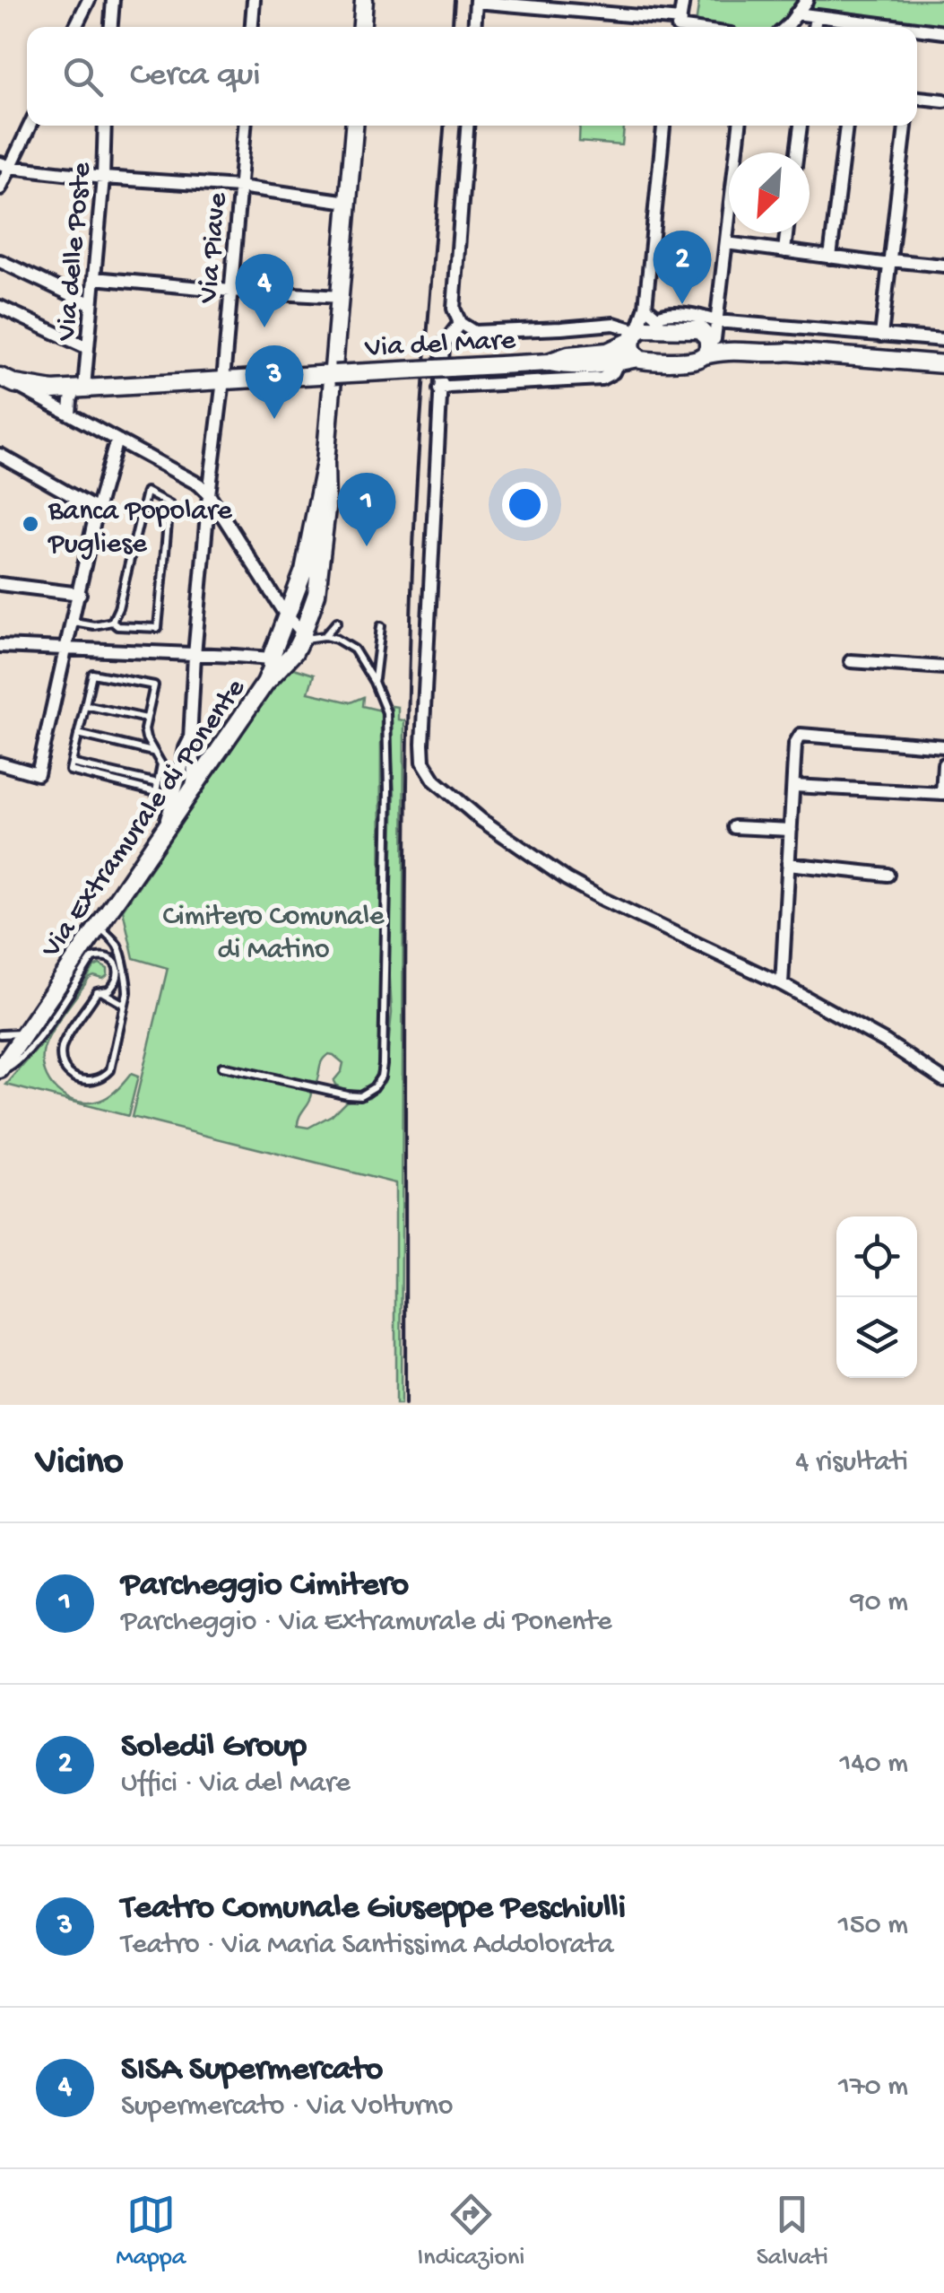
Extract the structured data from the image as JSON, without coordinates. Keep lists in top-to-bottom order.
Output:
{
  "streets": {
    "main road": ["Via del Mare", "Via Extramurale di Ponente"],
    "street": ["Via Piave", "Via delle Poste"]
  },
  "crossings": [
    ["Via Piave", "Via del Mare"],
    ["Via Piave", "Via Extramurale di Ponente"],
    ["Via delle Poste", "Via del Mare"],
    ["Via del Mare", "Via Extramurale di Ponente"]
  ],
  "parks": ["Cimitero Comunale di Matino"],
  "places": ["Banca Popolare Pugliese"],
  "north": "bottom left",
  "page": {
    "search": "Cerca qui",
    "pins": [
      "2",
      "4",
      "3",
      "1"
    ],
    "heading": ["Vicino", "4 risultati"],
    "list": [
      {
        "mark": "1",
        "name": "Parcheggio Cimitero",
        "note": "Parcheggio · Via Extramurale di Ponente",
        "value": "90 m"
      },
      {
        "mark": "2",
        "name": "Soledil Group",
        "note": "Uffici · Via del Mare",
        "value": "140 m"
      },
      {
        "mark": "3",
        "name": "Teatro Comunale Giuseppe Peschiulli",
        "note": "Teatro · Via Maria Santissima Addolorata",
        "value": "150 m"
      },
      {
        "mark": "4",
        "name": "SISA Supermercato",
        "note": "Supermercato · Via Volturno",
        "value": "170 m"
      }
    ],
    "nav": ["Mappa", "Indicazioni", "Salvati"]
  }
}
